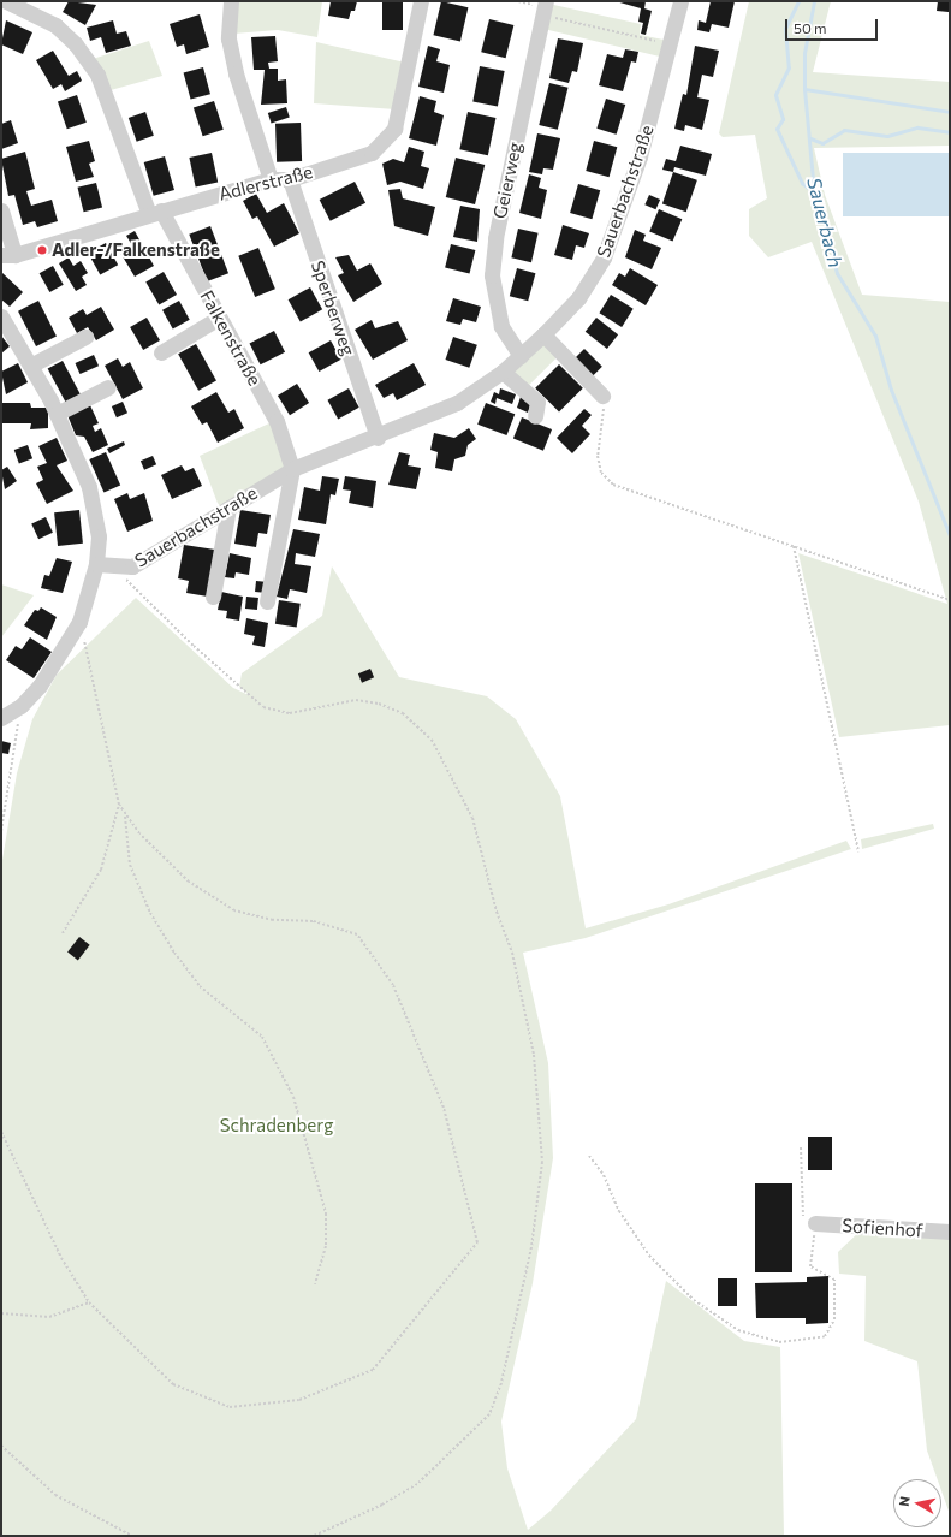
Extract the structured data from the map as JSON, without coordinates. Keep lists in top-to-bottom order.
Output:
{
  "streets": {
    "street": [
      "Geierweg",
      "Adlerstraße",
      "Sauerbachstraße",
      "Sperberweg",
      "Falkenstraße",
      "Sofienhof"
    ]
  },
  "crossings": [
    ["Geierweg", "Sauerbachstraße"],
    ["Adlerstraße", "Sperberweg"],
    ["Adlerstraße", "Falkenstraße"],
    ["Sauerbachstraße", "Sperberweg"],
    ["Sauerbachstraße", "Falkenstraße"]
  ],
  "water": ["Sauerbach"],
  "parks": ["Schradenberg"],
  "places": ["Adler-/Falkenstraße"],
  "scale_bar": "50 m",
  "north": "left"
}
